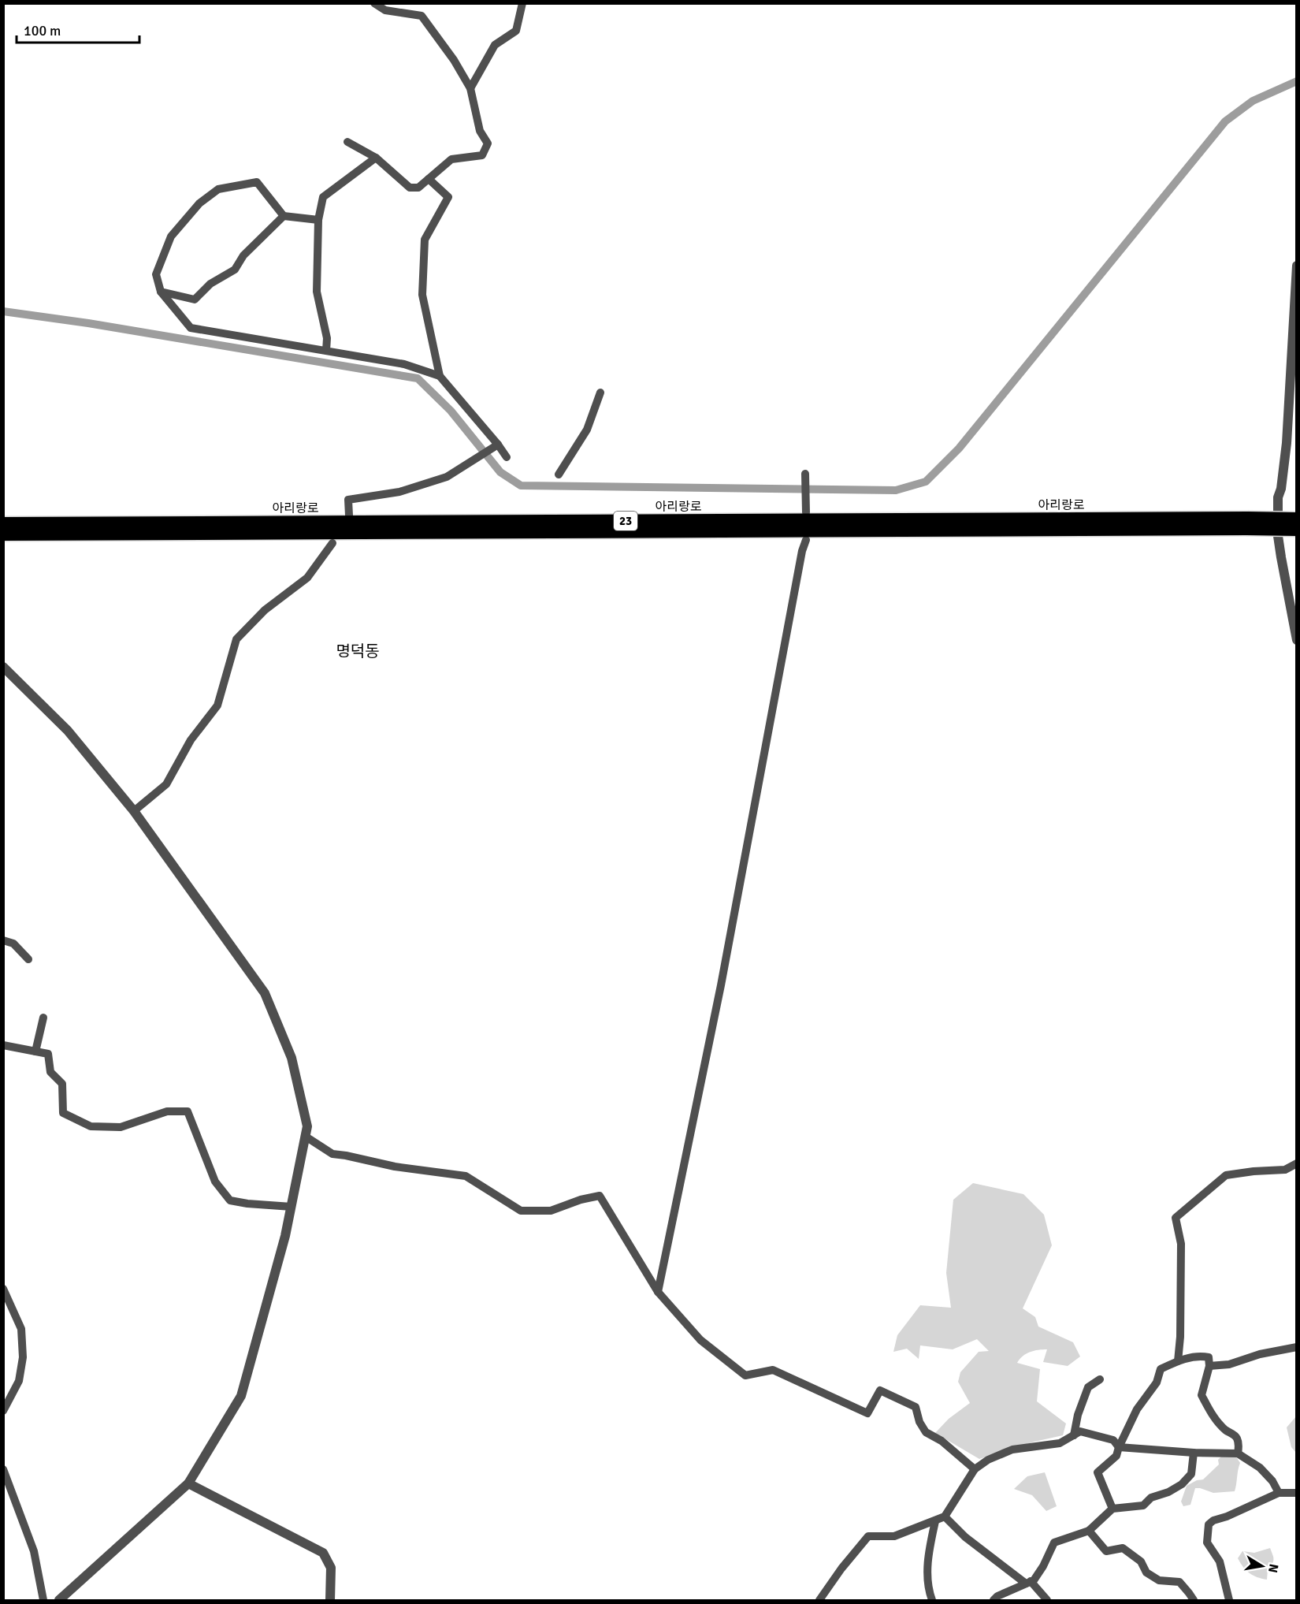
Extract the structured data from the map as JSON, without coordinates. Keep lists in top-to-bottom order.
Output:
{
  "streets": {
    "highway": ["아리랑로", "23"]
  },
  "districts": ["명덕동"],
  "scale_bar": "100 m",
  "north": "right"
}
